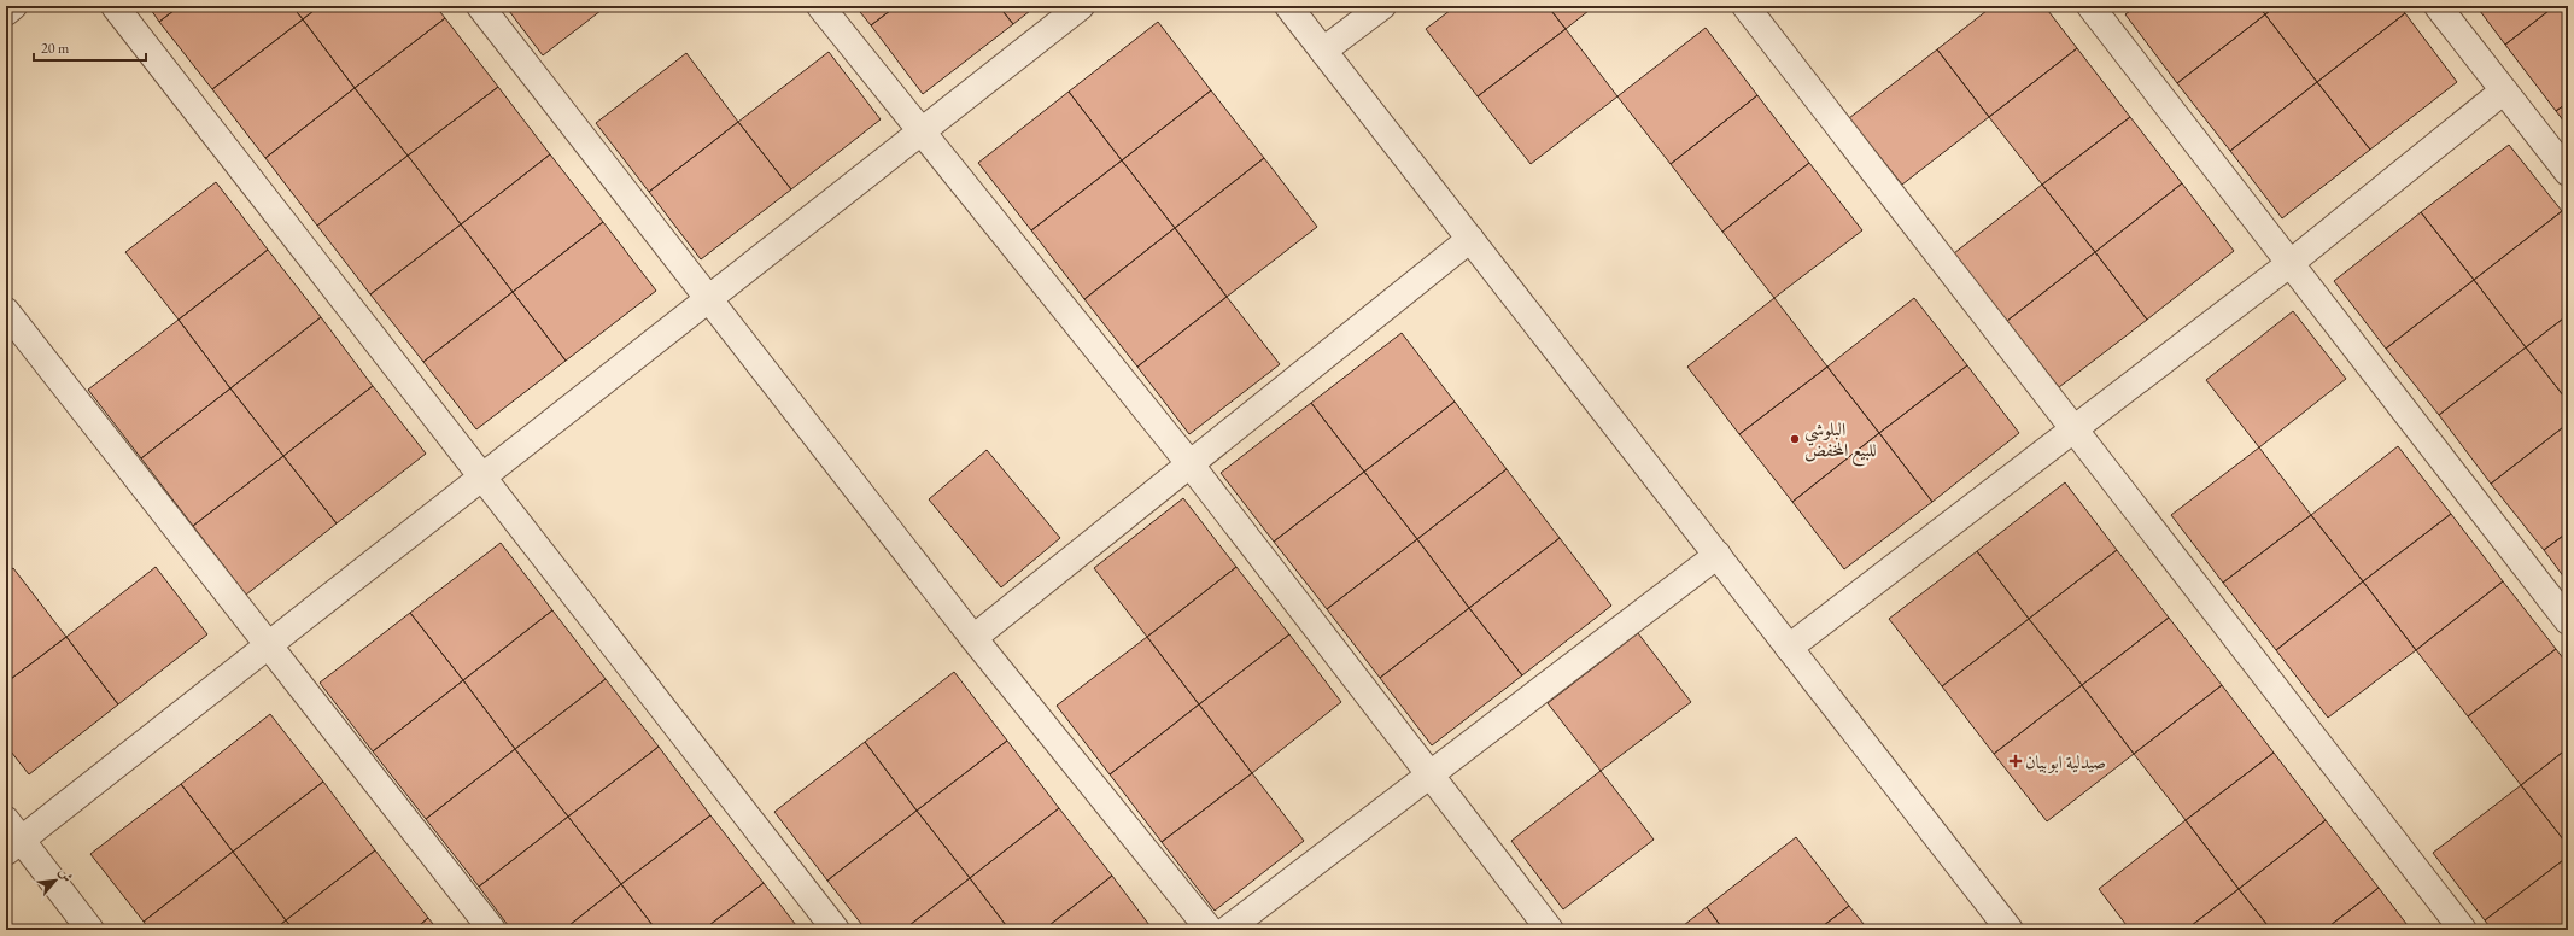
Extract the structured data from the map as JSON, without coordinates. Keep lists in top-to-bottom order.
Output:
{
  "places": {
    "other": ["البلوشي للبيع المخفض"],
    "health": ["صيدلية ابوبيان"]
  },
  "scale_bar": "20 m",
  "north": "top right"
}
